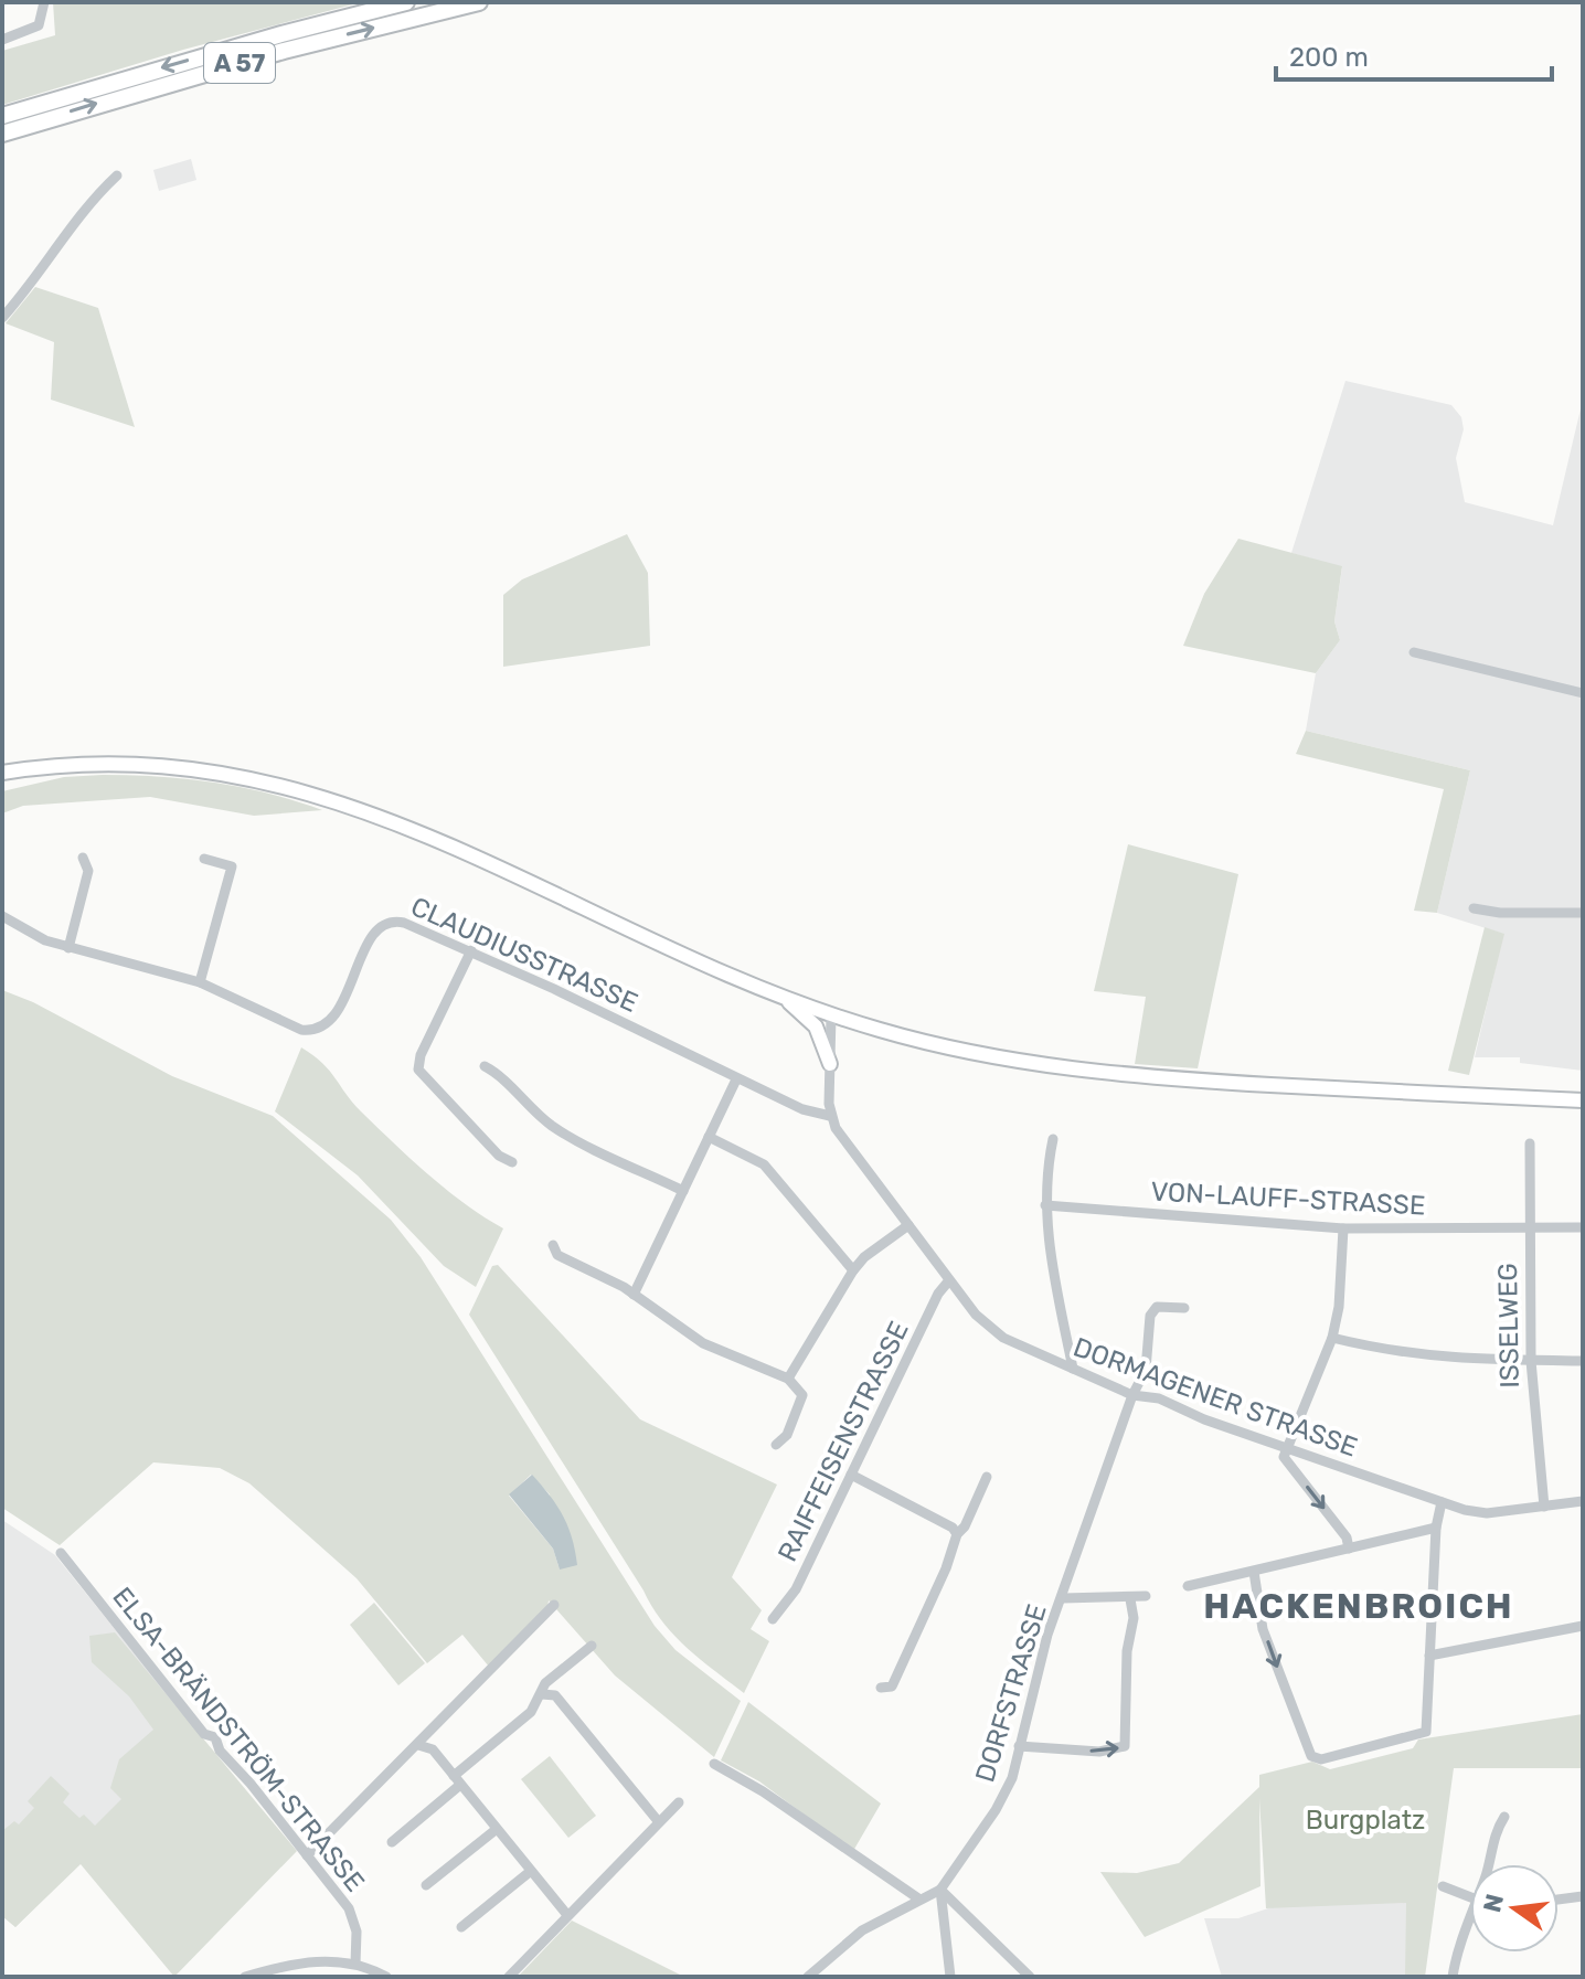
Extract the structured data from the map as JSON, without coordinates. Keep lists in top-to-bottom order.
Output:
{
  "streets": {
    "highway": ["A 57"],
    "street": [
      "CLAUDIUSSTRASSE",
      "VON-LAUFF-STRASSE",
      "ISSELWEG",
      "DORMAGENER STRASSE",
      "RAIFFEISENSTRASSE",
      "DORFSTRASSE",
      "ELSA-BRÄNDSTRÖM-STRASSE"
    ]
  },
  "crossings": [
    ["CLAUDIUSSTRASSE", "DORMAGENER STRASSE"],
    ["VON-LAUFF-STRASSE", "ISSELWEG"],
    ["ISSELWEG", "DORMAGENER STRASSE"],
    ["DORMAGENER STRASSE", "RAIFFEISENSTRASSE"],
    ["DORMAGENER STRASSE", "DORFSTRASSE"]
  ],
  "districts": ["HACKENBROICH"],
  "parks": ["Burgplatz"],
  "scale_bar": "200 m",
  "north": "left"
}
